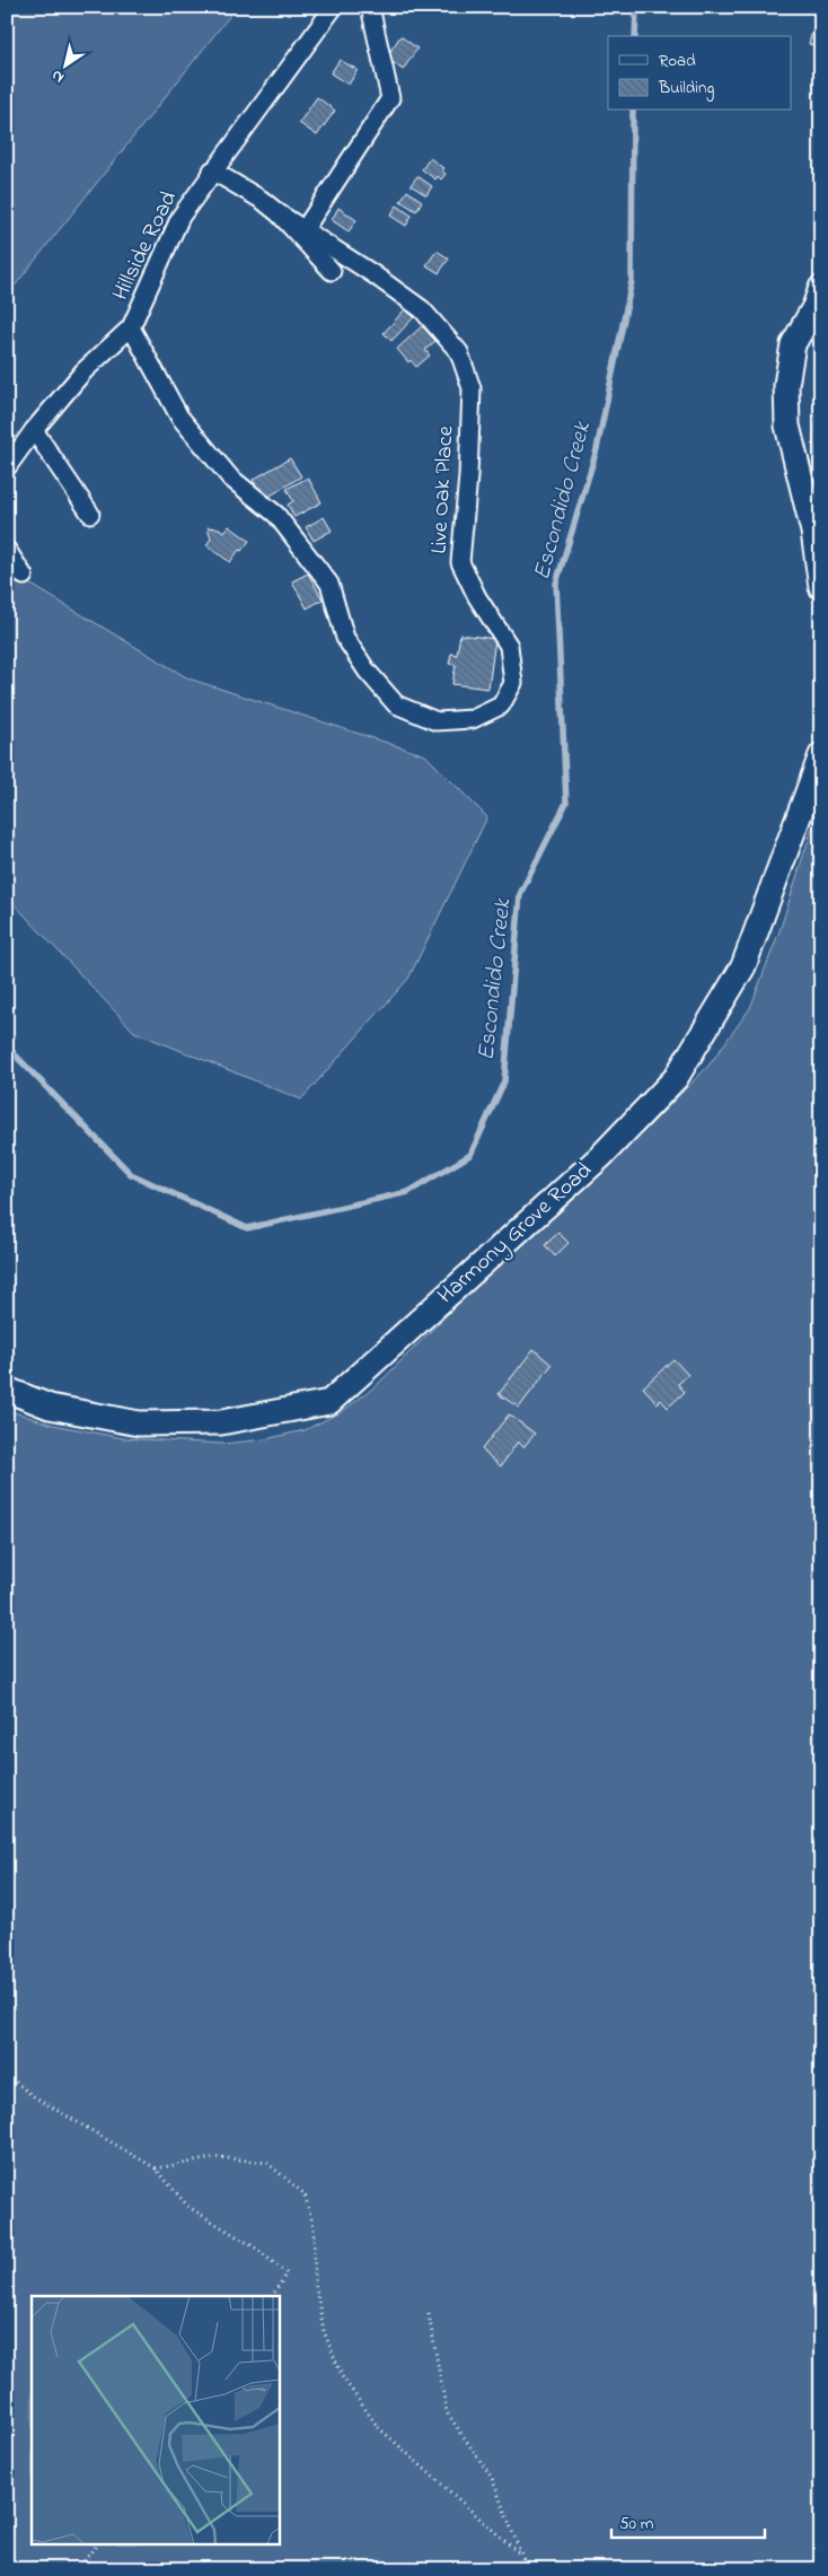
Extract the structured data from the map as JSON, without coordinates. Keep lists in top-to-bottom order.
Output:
{
  "streets": {
    "main road": ["Harmony Grove Road"],
    "street": ["Hillside Road", "Live Oak Place"]
  },
  "crossings": [
    ["Hillside Road", "Live Oak Place"]
  ],
  "water": ["Escondido Creek"],
  "legend": ["Road", "Building"],
  "scale_bar": "50 m",
  "north": "bottom left"
}
